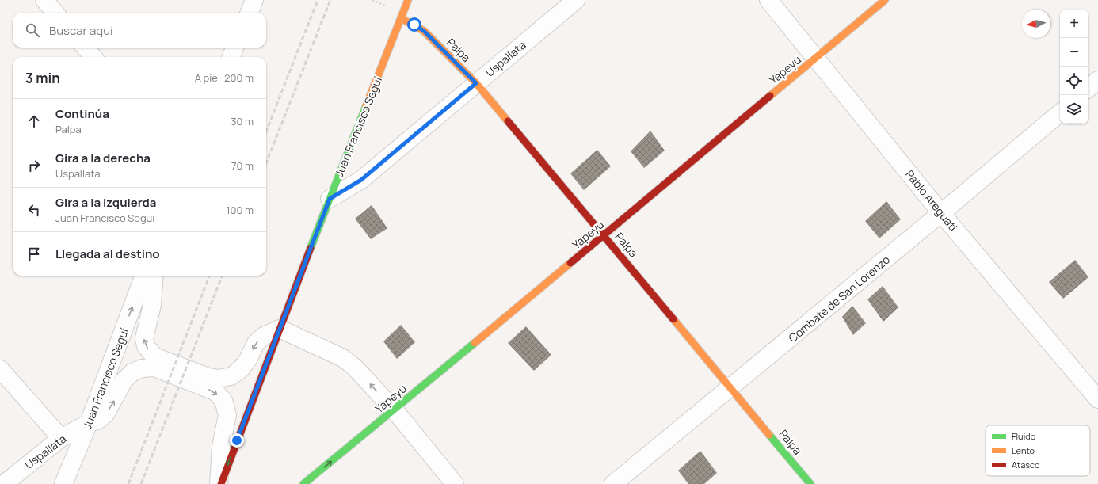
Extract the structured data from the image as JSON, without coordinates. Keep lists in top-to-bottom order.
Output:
{
  "streets": {
    "street": [
      "Palpa",
      "Uspallata",
      "Yapeyu",
      "Juan Francisco Seguí",
      "Pablo Areguati",
      "Combate de San Lorenzo"
    ]
  },
  "crossings": [
    ["Palpa", "Uspallata"],
    ["Palpa", "Yapeyu"],
    ["Palpa", "Juan Francisco Seguí"],
    ["Palpa", "Combate de San Lorenzo"],
    ["Uspallata", "Juan Francisco Seguí"],
    ["Yapeyu", "Pablo Areguati"],
    ["Pablo Areguati", "Combate de San Lorenzo"]
  ],
  "legend": ["Fluido", "Lento", "Atasco"],
  "north": "left",
  "page": {
    "map_buttons": ["+", "−"],
    "search": "Buscar aquí",
    "heading": ["3 min", "A pie · 200 m"],
    "list": [
      ["Continúa", "Palpa", "30 m"],
      ["Gira a la derecha", "Uspallata", "70 m"],
      ["Gira a la izquierda", "Juan Francisco Seguí", "100 m"],
      "Llegada al destino"
    ]
  }
}
